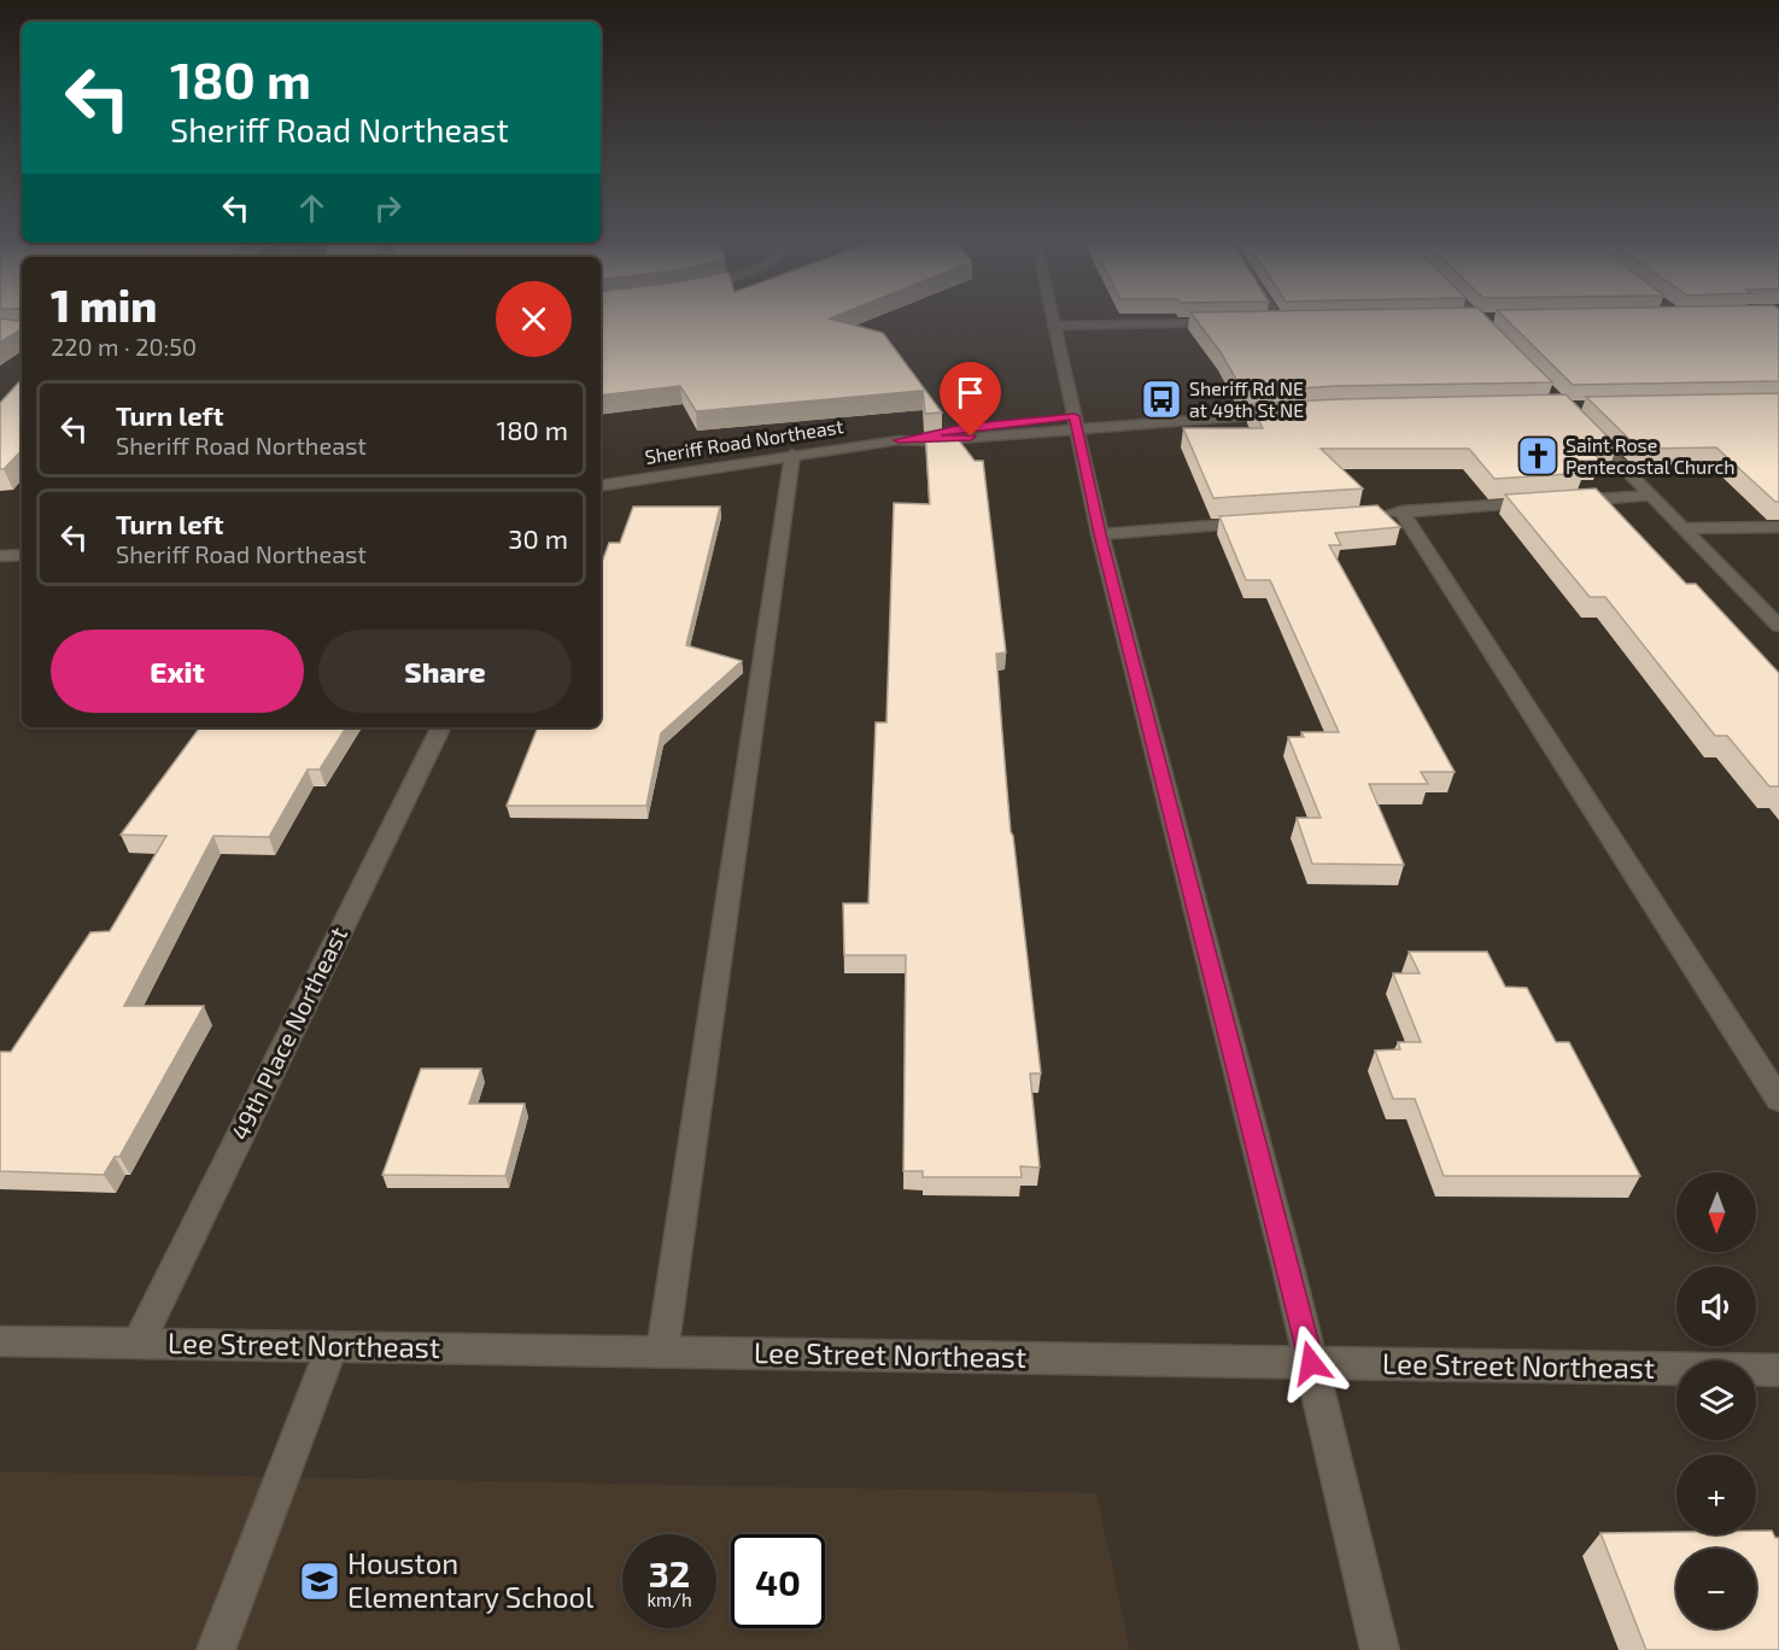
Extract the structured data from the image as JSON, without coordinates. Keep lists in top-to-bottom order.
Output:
{
  "streets": {
    "street": ["Sheriff Road Northeast", "49th Place Northeast", "Lee Street Northeast"]
  },
  "crossings": [
    ["49th Place Northeast", "Lee Street Northeast"]
  ],
  "places": {
    "bus stop": ["Sheriff Rd NE at 49th St NE"],
    "church": ["Saint Rose Pentecostal Church"],
    "school or university": ["Houston Elementary School"]
  },
  "north": "bottom",
  "page": {
    "turn": ["180 m", "Sheriff Road Northeast"],
    "heading": ["1 min", "220 m · 20:50"],
    "list": [
      {
        "name": "Turn left",
        "note": "Sheriff Road Northeast",
        "value": "180 m"
      },
      {
        "name": "Turn left",
        "note": "Sheriff Road Northeast",
        "value": "30 m"
      }
    ],
    "buttons": ["Exit", "Share"],
    "map_buttons": ["+", "−"],
    "speed": "32 km/h",
    "limit": "40"
  }
}
